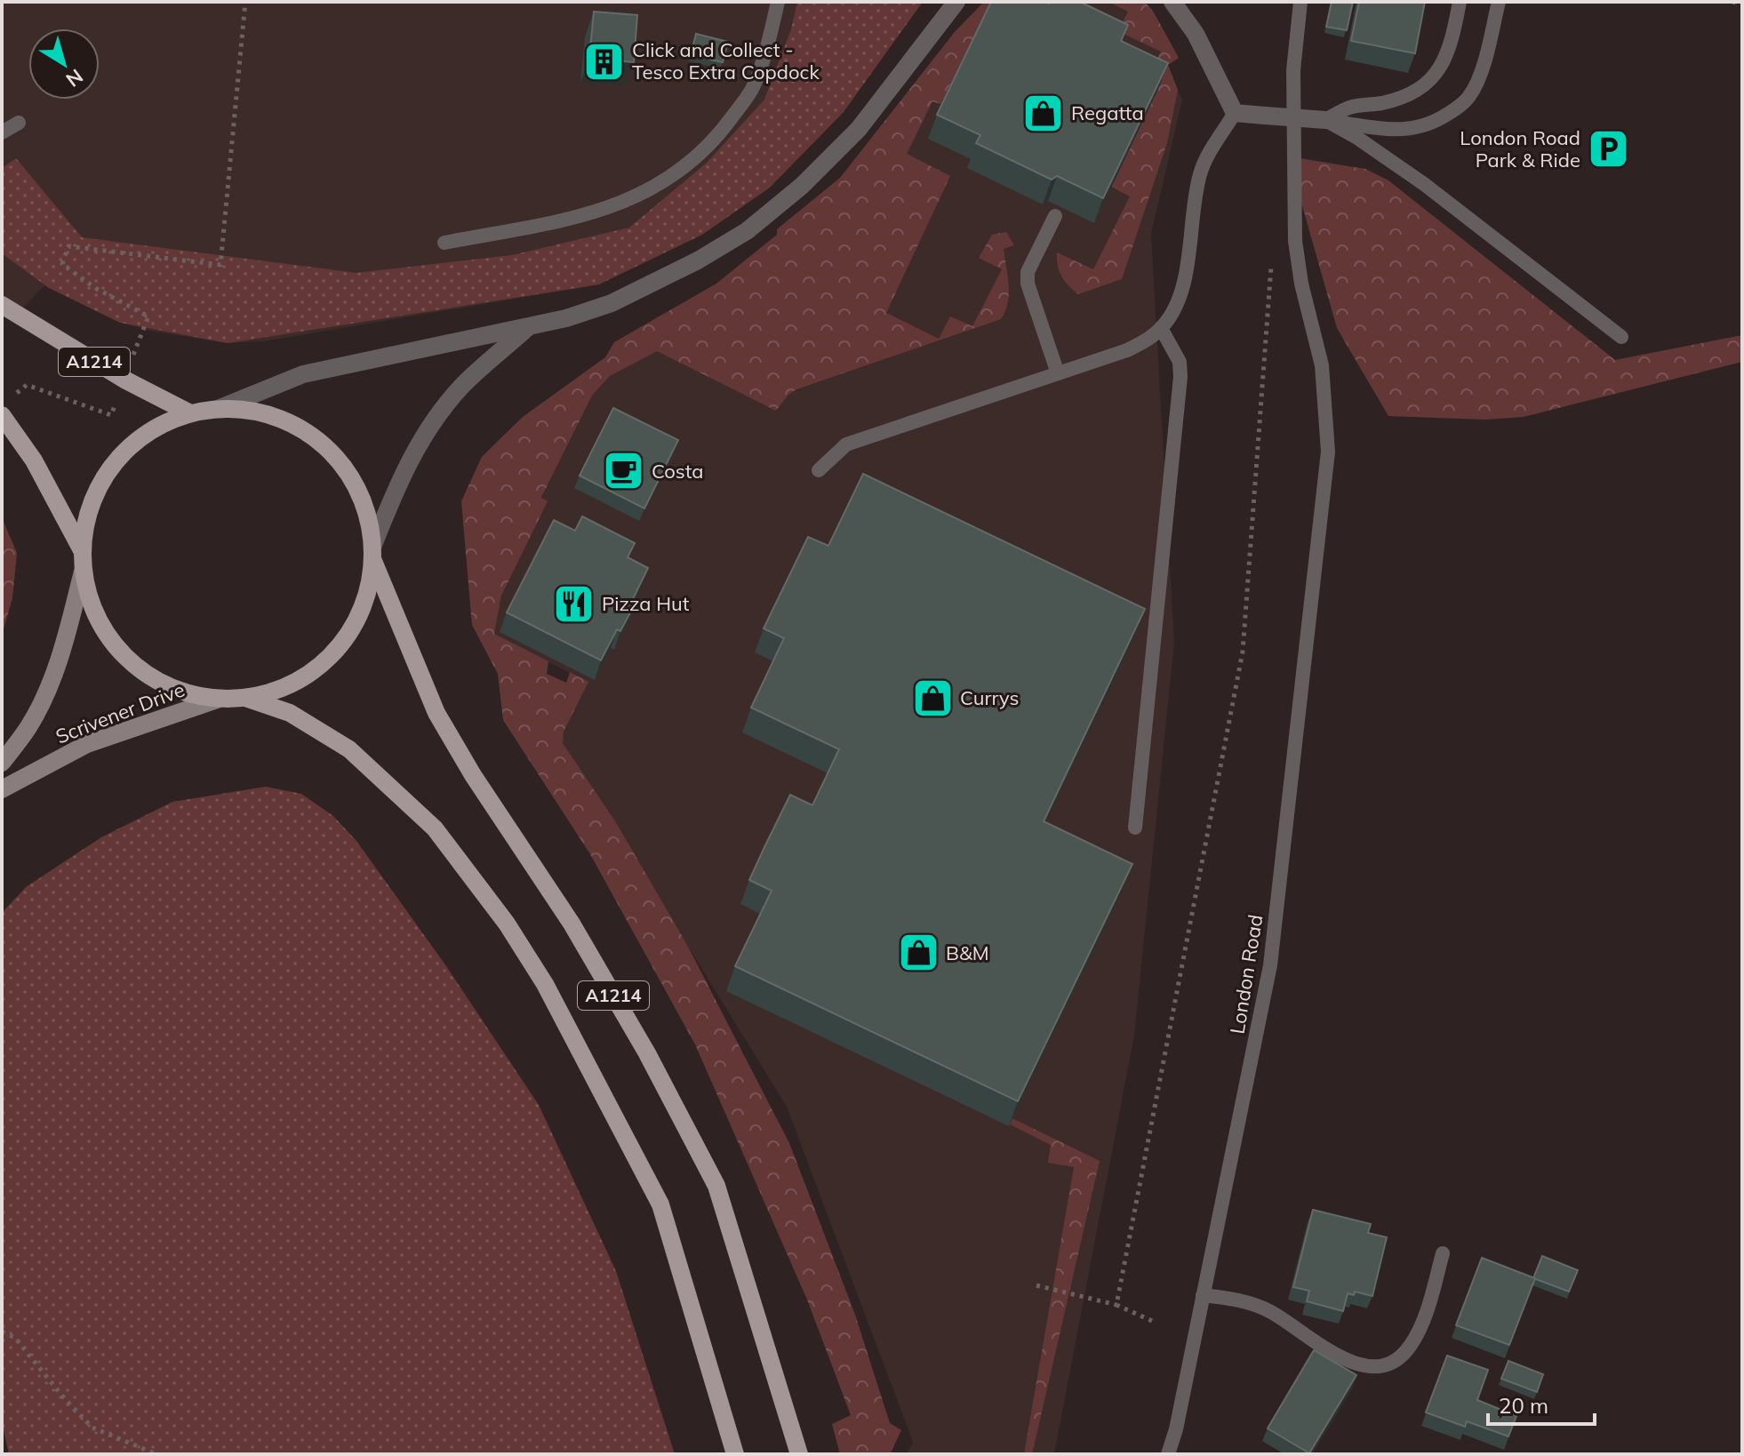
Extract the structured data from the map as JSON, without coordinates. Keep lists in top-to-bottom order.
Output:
{
  "streets": {
    "main road": ["A1214"],
    "street": ["Scrivener Drive"],
    "lane": ["London Road"]
  },
  "places": {
    "building": ["Click and Collect - Tesco Extra Copdock"],
    "shop": ["Regatta", "Currys", "B&M"],
    "parking": ["London Road Park & Ride"],
    "cafe": ["Costa"],
    "restaurant": ["Pizza Hut"]
  },
  "scale_bar": "20 m",
  "north": "bottom right"
}
